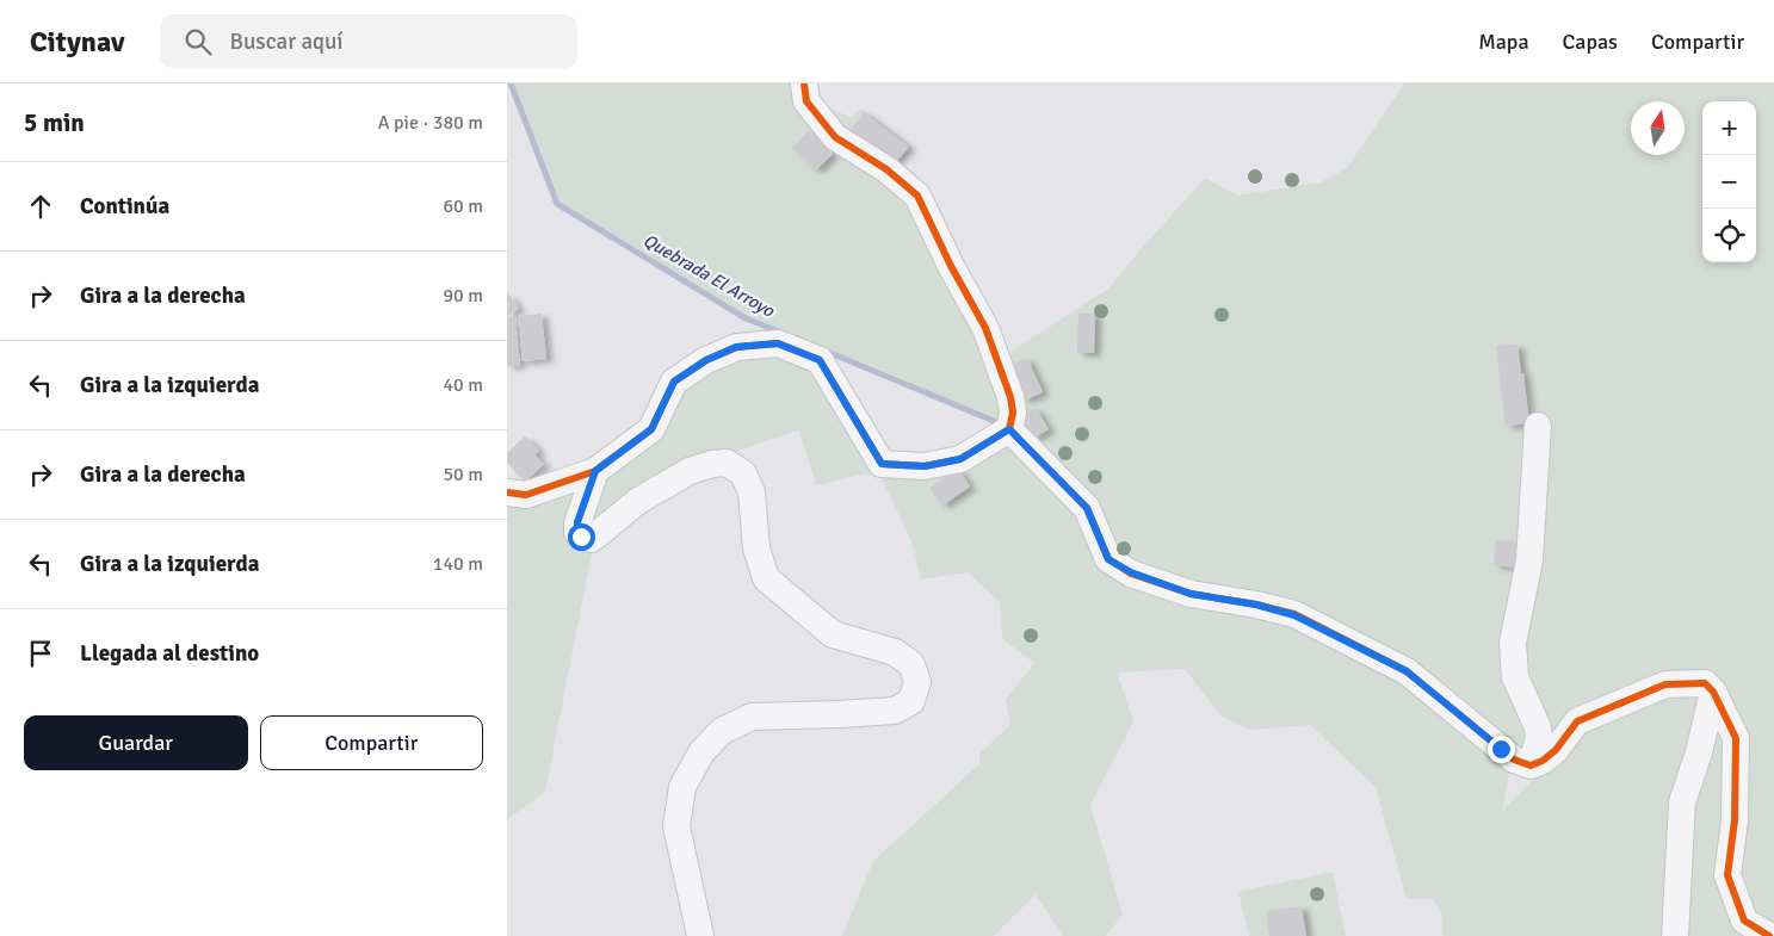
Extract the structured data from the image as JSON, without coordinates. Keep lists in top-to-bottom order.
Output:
{
  "water": ["Quebrada El Arroyo"],
  "north": "top",
  "page": {
    "header": "Citynav",
    "search": "Buscar aquí",
    "nav": ["Mapa", "Capas", "Compartir"],
    "heading": ["5 min", "A pie · 380 m"],
    "map_buttons": ["+", "−"],
    "list": [
      ["Continúa", "60 m"],
      ["Gira a la derecha", "90 m"],
      ["Gira a la izquierda", "40 m"],
      ["Gira a la derecha", "50 m"],
      ["Gira a la izquierda", "140 m"],
      "Llegada al destino"
    ],
    "buttons": ["Guardar", "Compartir"]
  }
}
